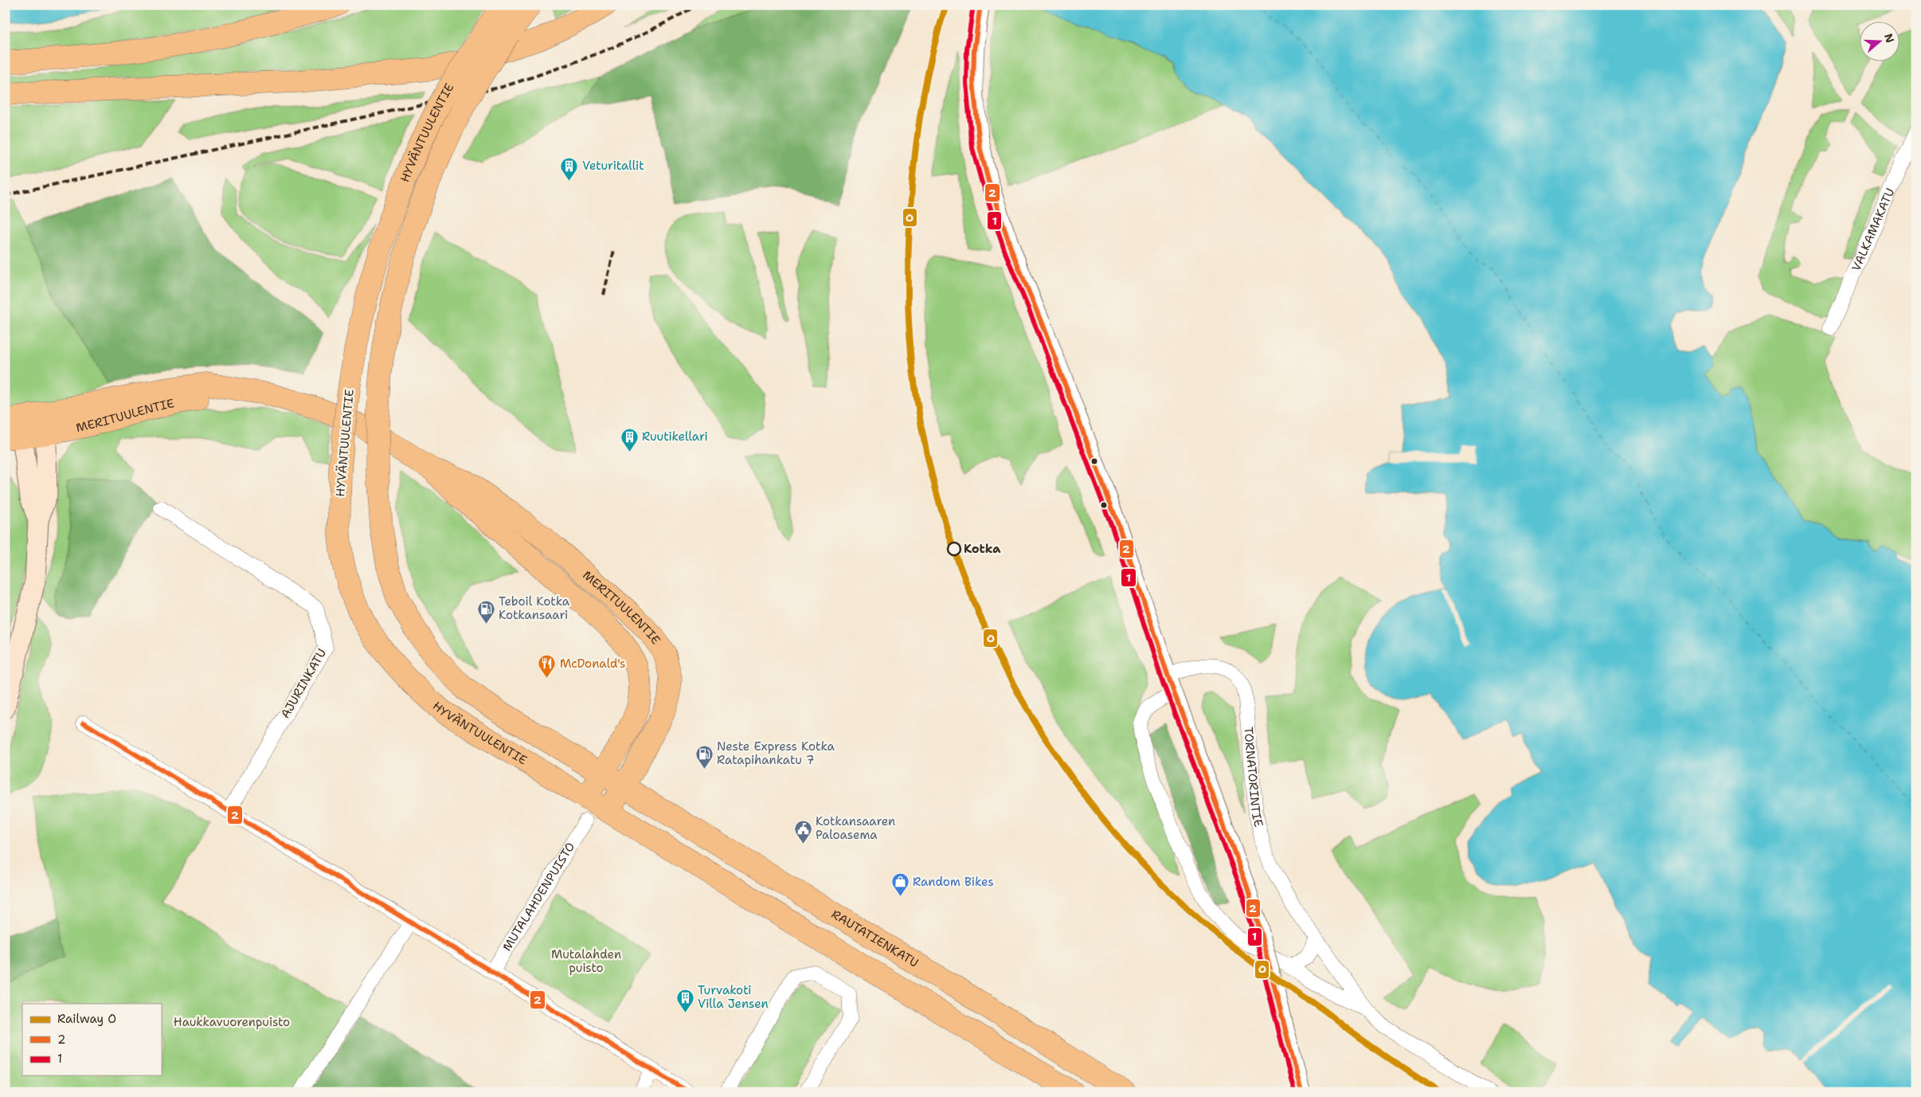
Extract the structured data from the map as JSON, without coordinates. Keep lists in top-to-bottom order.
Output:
{
  "streets": {
    "main road": ["HYVÄNTUULENTIE", "MERITUULENTIE", "RAUTATIENKATU"],
    "street": [
      "VALKAMAKATU",
      "AJURINKATU",
      "TORNATORINTIE",
      "MUTALAHDENPUISTO"
    ]
  },
  "crossings": [
    ["HYVÄNTUULENTIE", "MERITUULENTIE"],
    ["HYVÄNTUULENTIE", "RAUTATIENKATU"],
    ["MERITUULENTIE", "RAUTATIENKATU"]
  ],
  "parks": ["Mutalahden puisto", "Haukkavuorenpuisto"],
  "places": {
    "building": ["Veturitallit", "Ruutikellari", "Turvakoti Villa Jensen"],
    "other": ["Kotka"],
    "fuel station": ["Teboil Kotka Kotkansaari", "Neste Express Kotka Ratapihankatu 7"],
    "restaurant": ["McDonald's"],
    "public building": ["Kotkansaaren Paloasema"],
    "shop": ["Random Bikes"]
  },
  "lines": ["rail line O", "transit line 2", "transit line 1"],
  "legend": ["Railway O", "2", "1"],
  "north": "right"
}
